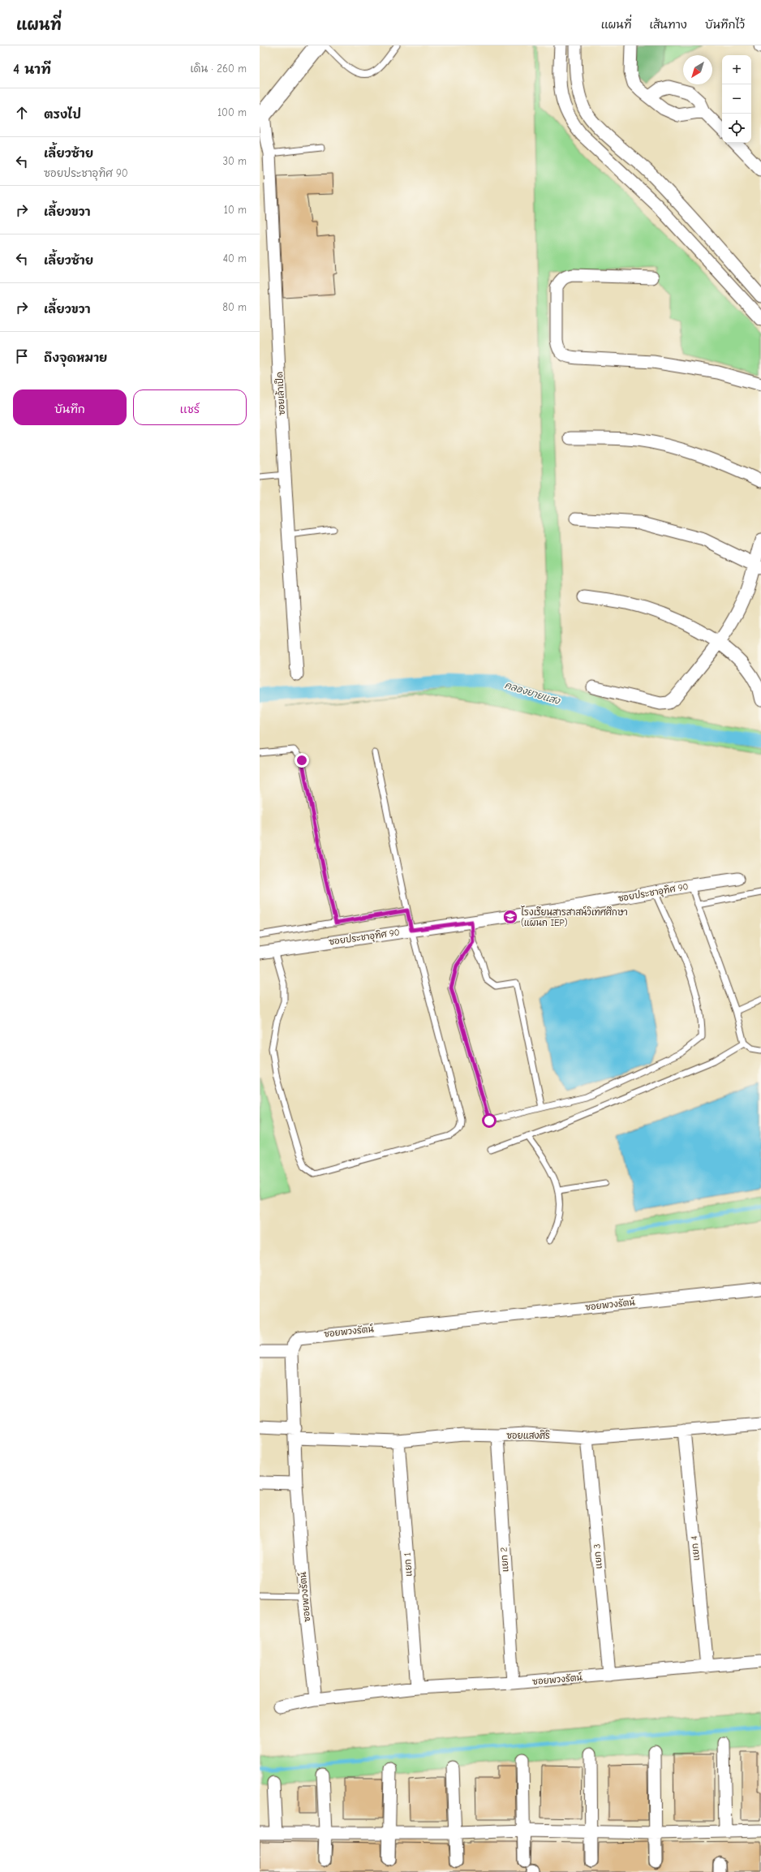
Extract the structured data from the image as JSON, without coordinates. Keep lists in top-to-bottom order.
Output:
{
  "streets": {
    "street": [
      "ซอยเล้าเป็ด",
      "ซอยประชาอุทิศ 90",
      "ซอยพวงรัตน์",
      "ซอยแสงศิริ",
      "แยก 4",
      "แยก 3",
      "แยก 2",
      "แยก 1"
    ]
  },
  "crossings": [
    ["ซอยพวงรัตน์", "ซอยแสงศิริ"],
    ["ซอยพวงรัตน์", "แยก 4"],
    ["ซอยพวงรัตน์", "แยก 3"],
    ["ซอยพวงรัตน์", "แยก 2"],
    ["ซอยพวงรัตน์", "แยก 1"],
    ["ซอยแสงศิริ", "แยก 4"],
    ["ซอยแสงศิริ", "แยก 3"],
    ["ซอยแสงศิริ", "แยก 2"],
    ["ซอยแสงศิริ", "แยก 1"]
  ],
  "water": ["คลองยายแสง"],
  "places": {
    "school or university": ["โรงเรียนสารสาสน์วิเทศศึกษา (แผนก IEP)"]
  },
  "north": "bottom left",
  "page": {
    "header": "แผนที่",
    "nav": ["แผนที่", "เส้นทาง", "บันทึกไว้"],
    "heading": ["4 นาที", "เดิน · 260 m"],
    "map_buttons": ["+", "−"],
    "list": [
      ["ตรงไป", "100 m"],
      ["เลี้ยวซ้าย", "ซอยประชาอุทิศ 90", "30 m"],
      ["เลี้ยวขวา", "10 m"],
      ["เลี้ยวซ้าย", "40 m"],
      ["เลี้ยวขวา", "80 m"],
      "ถึงจุดหมาย"
    ],
    "buttons": ["บันทึก", "แชร์"]
  }
}
